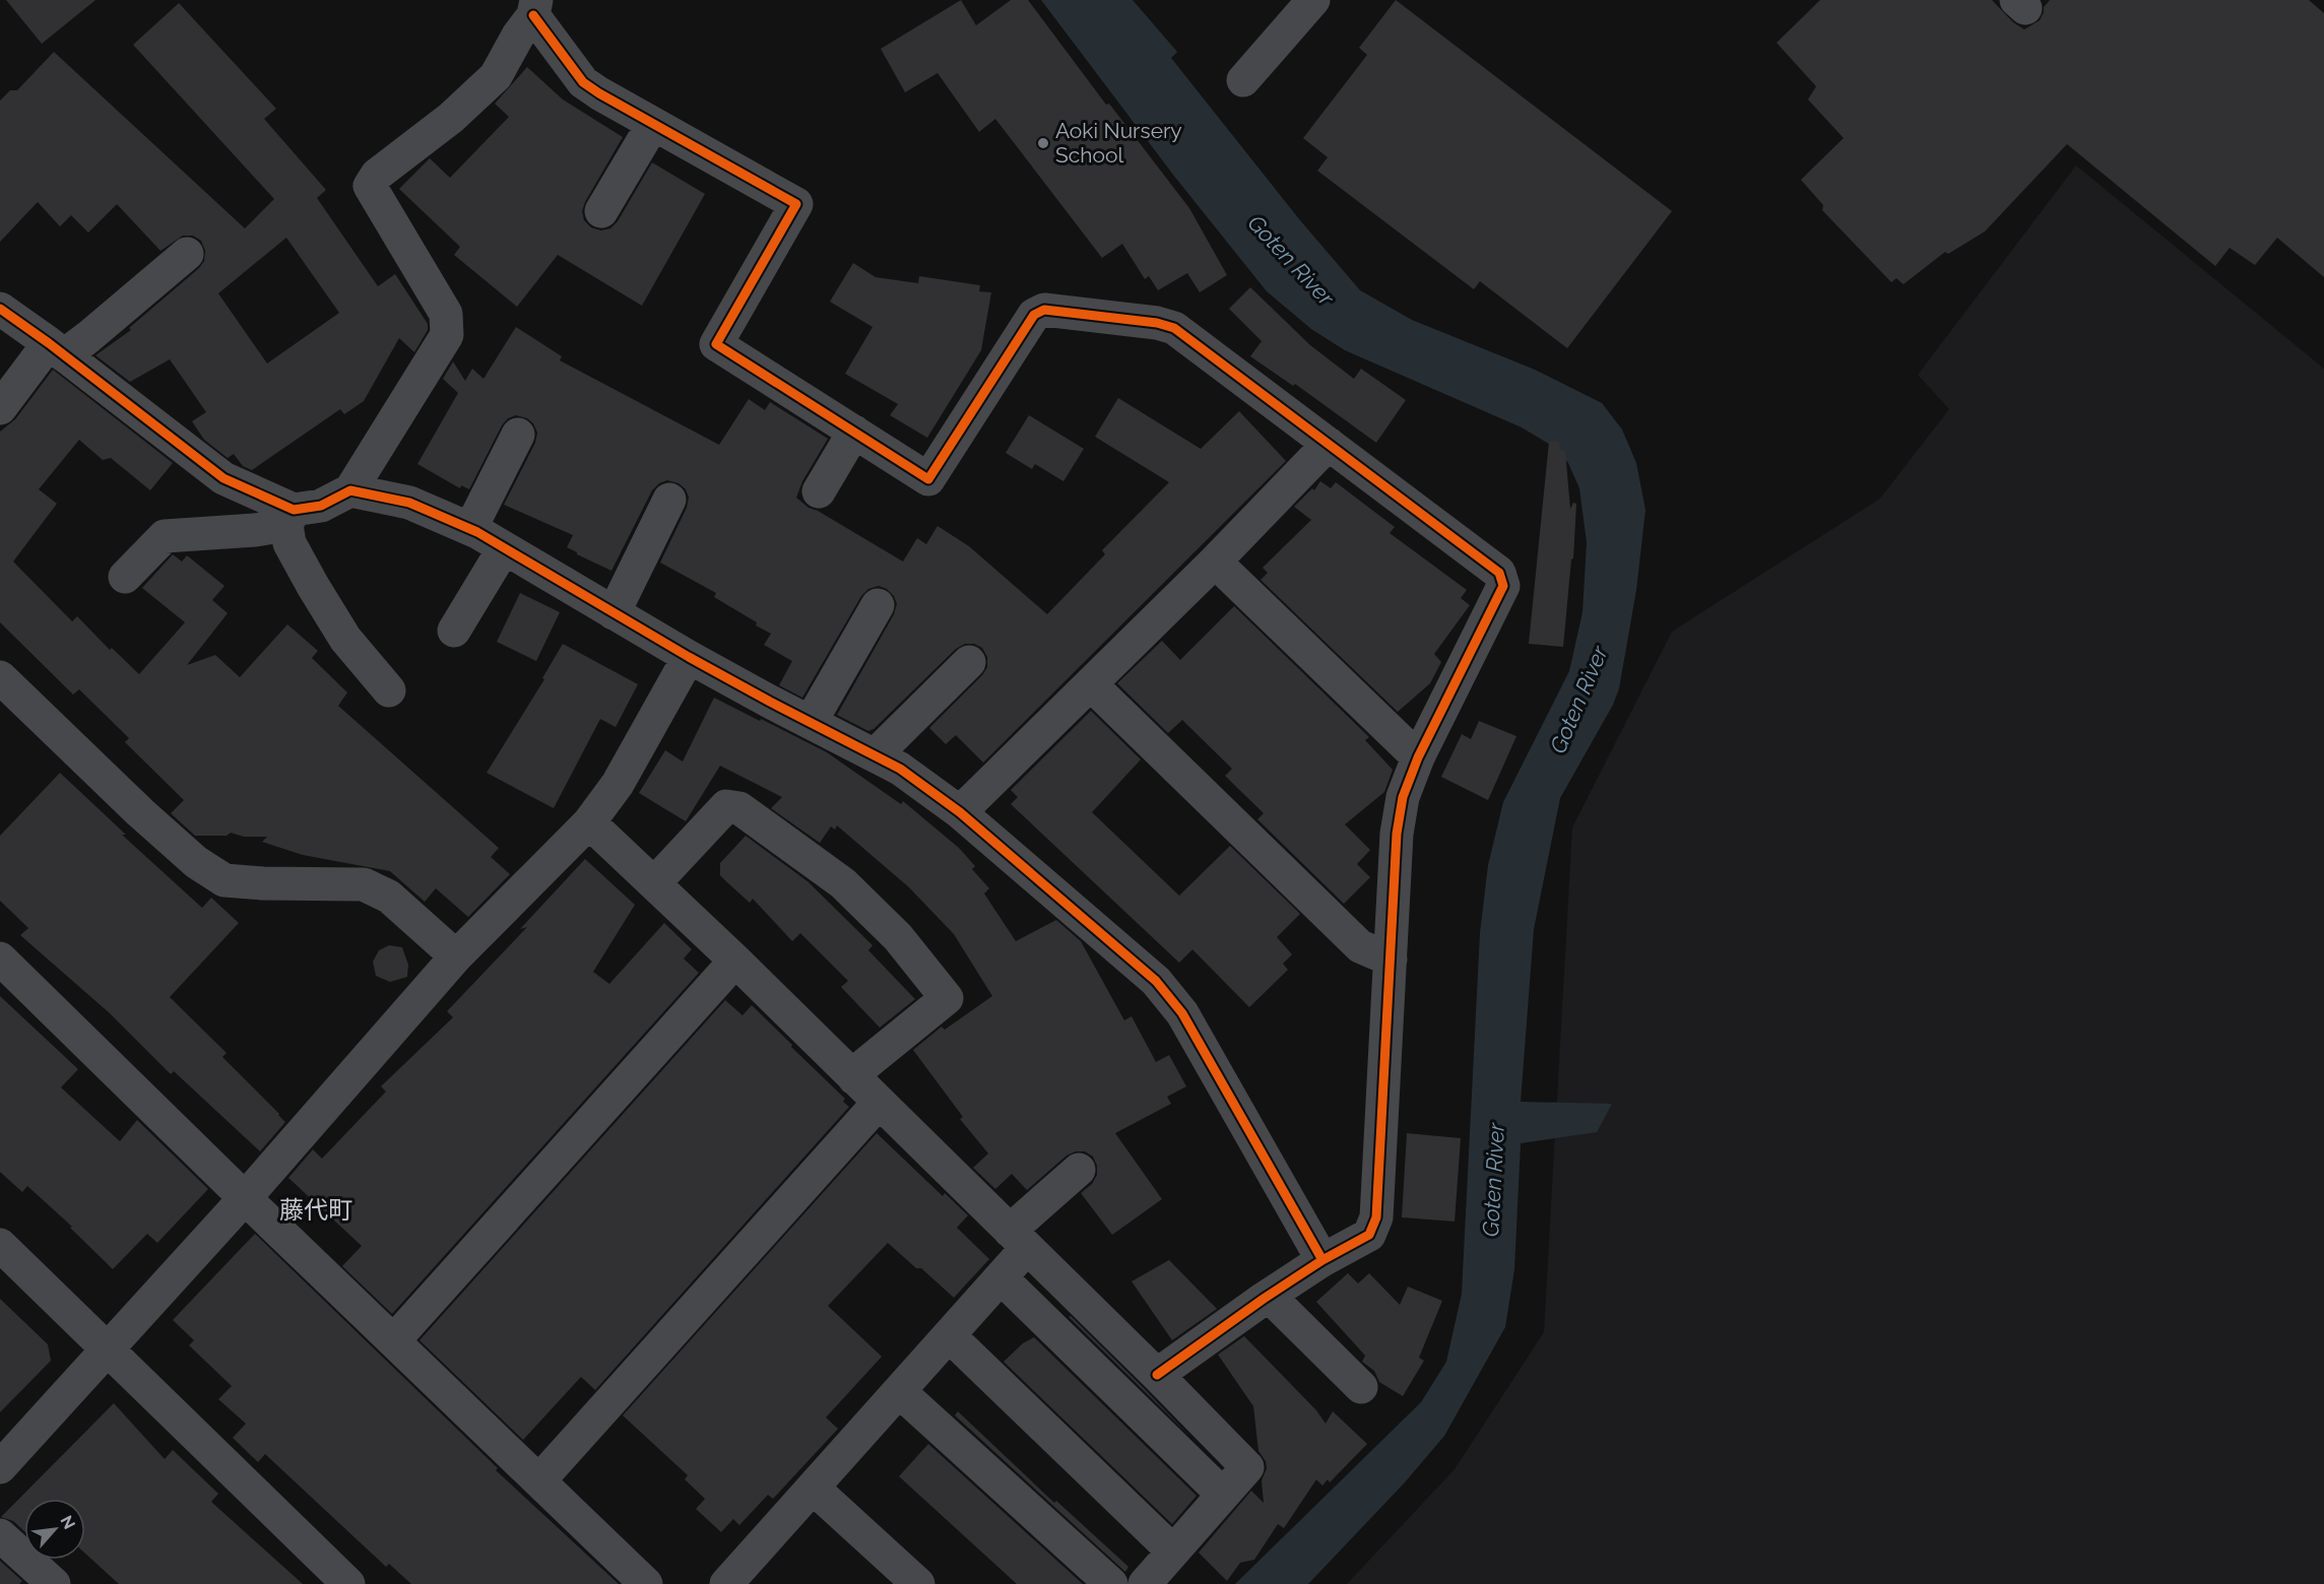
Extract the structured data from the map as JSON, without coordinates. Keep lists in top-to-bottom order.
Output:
{
  "districts": ["藤代町"],
  "water": ["Goten River"],
  "places": ["Aoki Nursery School"],
  "north": "top right"
}
